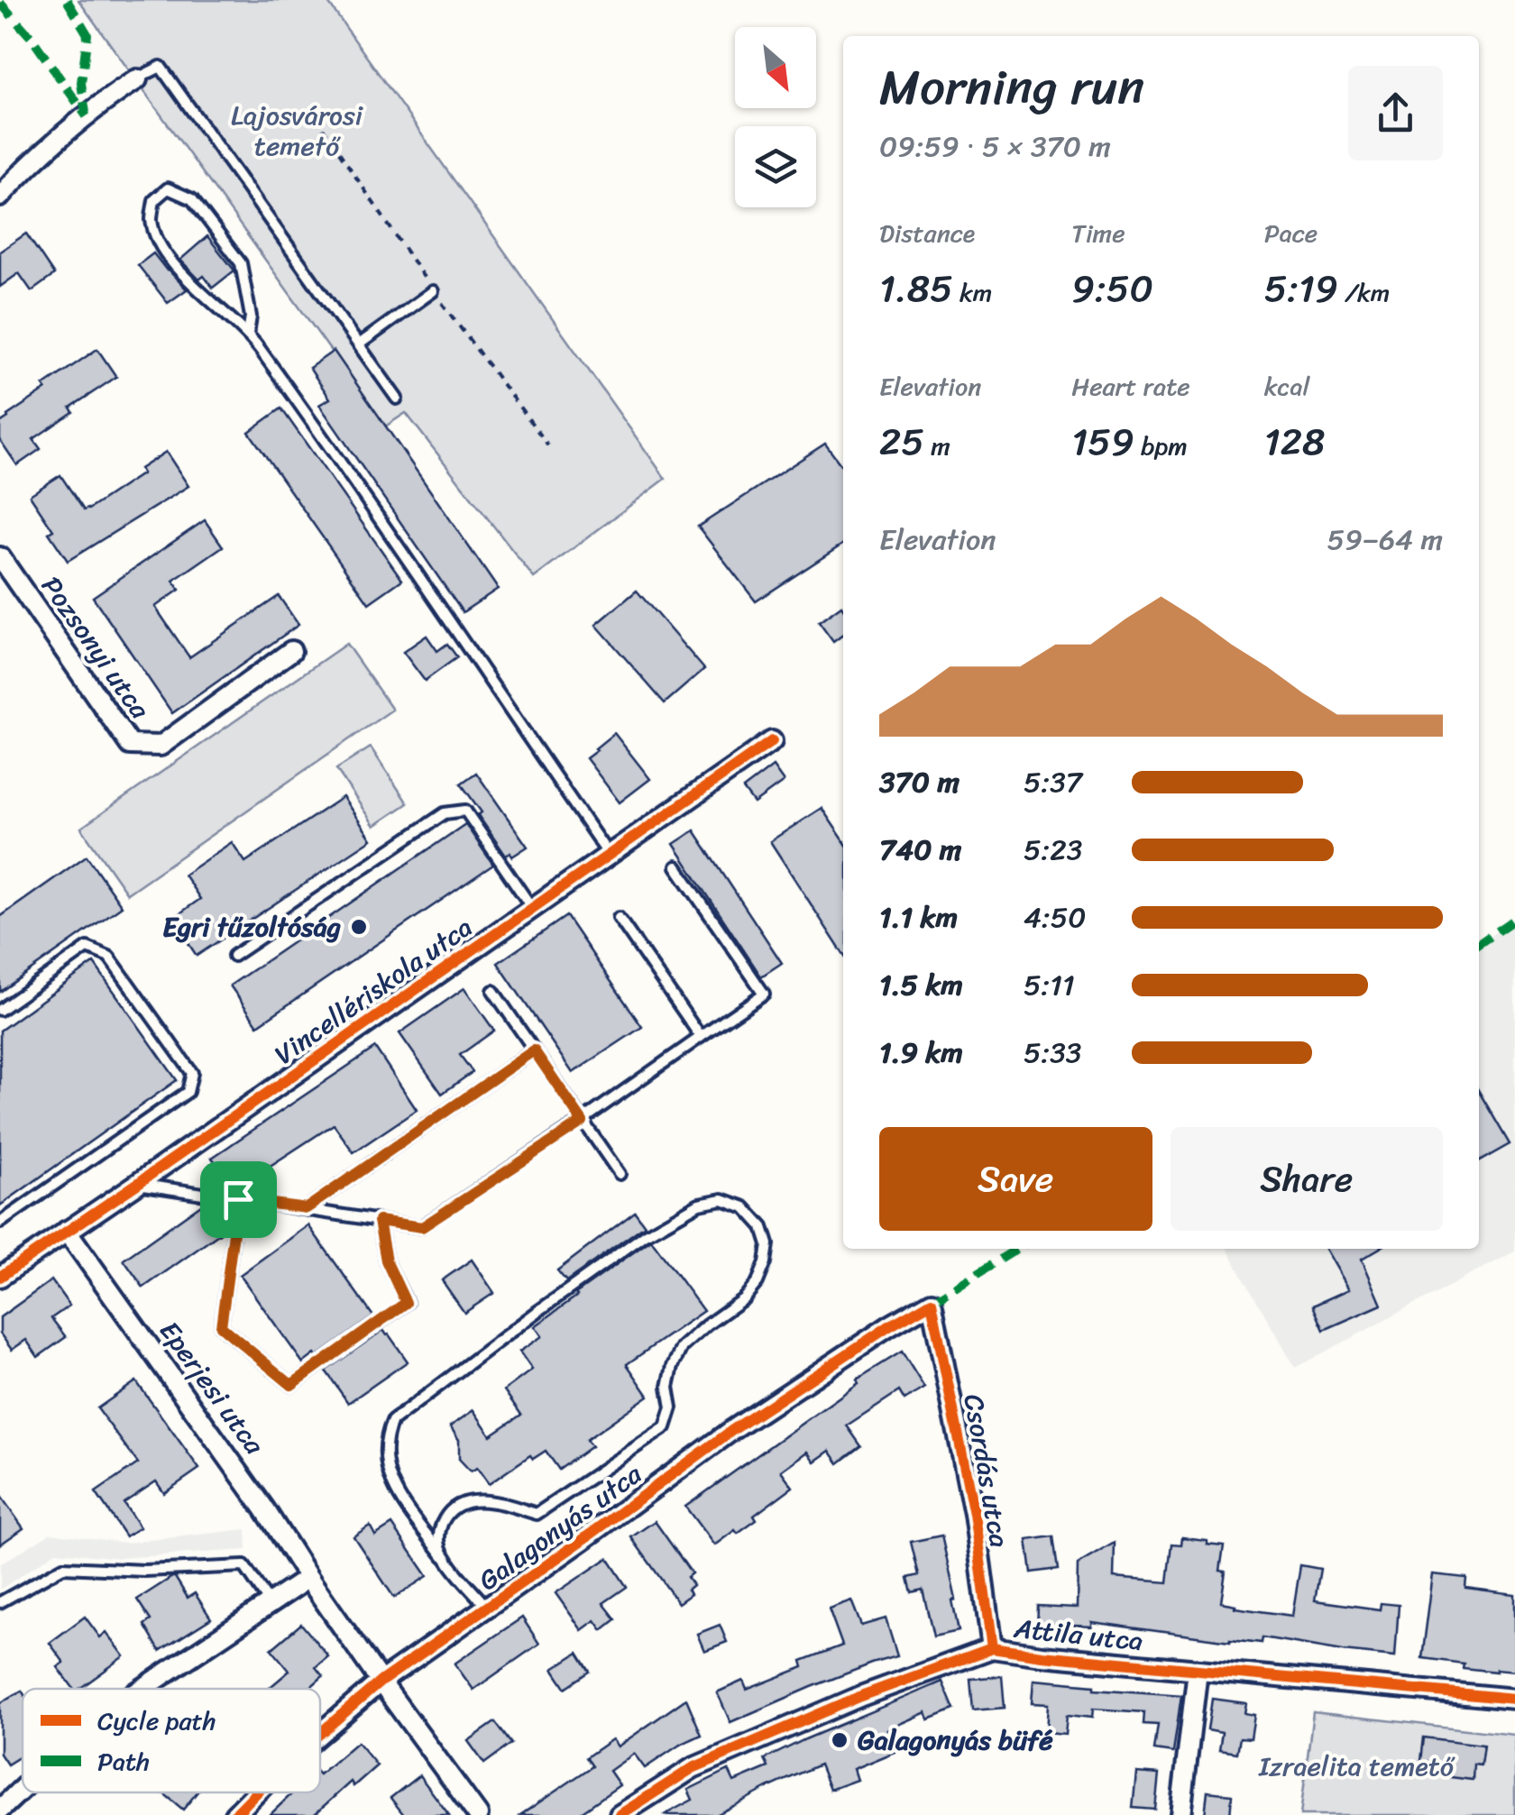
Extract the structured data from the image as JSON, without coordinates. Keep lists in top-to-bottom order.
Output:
{
  "streets": {
    "street": [
      "Pozsonyi utca",
      "Vincellériskola utca",
      "Eperjesi utca",
      "Csordás utca",
      "Galagonyás utca",
      "Attila utca"
    ]
  },
  "crossings": [
    ["Vincellériskola utca", "Eperjesi utca"],
    ["Eperjesi utca", "Galagonyás utca"],
    ["Csordás utca", "Galagonyás utca"],
    ["Csordás utca", "Attila utca"]
  ],
  "parks": ["Lajosvárosi temető", "Izraelita temető"],
  "places": ["Egri tűzoltóság", "Galagonyás büfé"],
  "legend": ["Cycle path", "Path"],
  "north": "bottom right",
  "page": {
    "heading": ["Morning run", "09:59 · 5 × 370 m"],
    "stats": [
      ["Distance", "1.85 km"],
      ["Time", "9:50"],
      ["Pace", "5:19 /km"],
      ["Elevation", "25 m"],
      ["Heart rate", "159 bpm"],
      ["kcal", "128"]
    ],
    "chart": ["Elevation", "59–64 m"],
    "list": [
      {
        "name": "370 m",
        "note": "5:37"
      },
      {
        "name": "740 m",
        "note": "5:23"
      },
      {
        "name": "1.1 km",
        "note": "4:50"
      },
      {
        "name": "1.5 km",
        "note": "5:11"
      },
      {
        "name": "1.9 km",
        "note": "5:33"
      }
    ],
    "buttons": ["Save", "Share"]
  }
}
